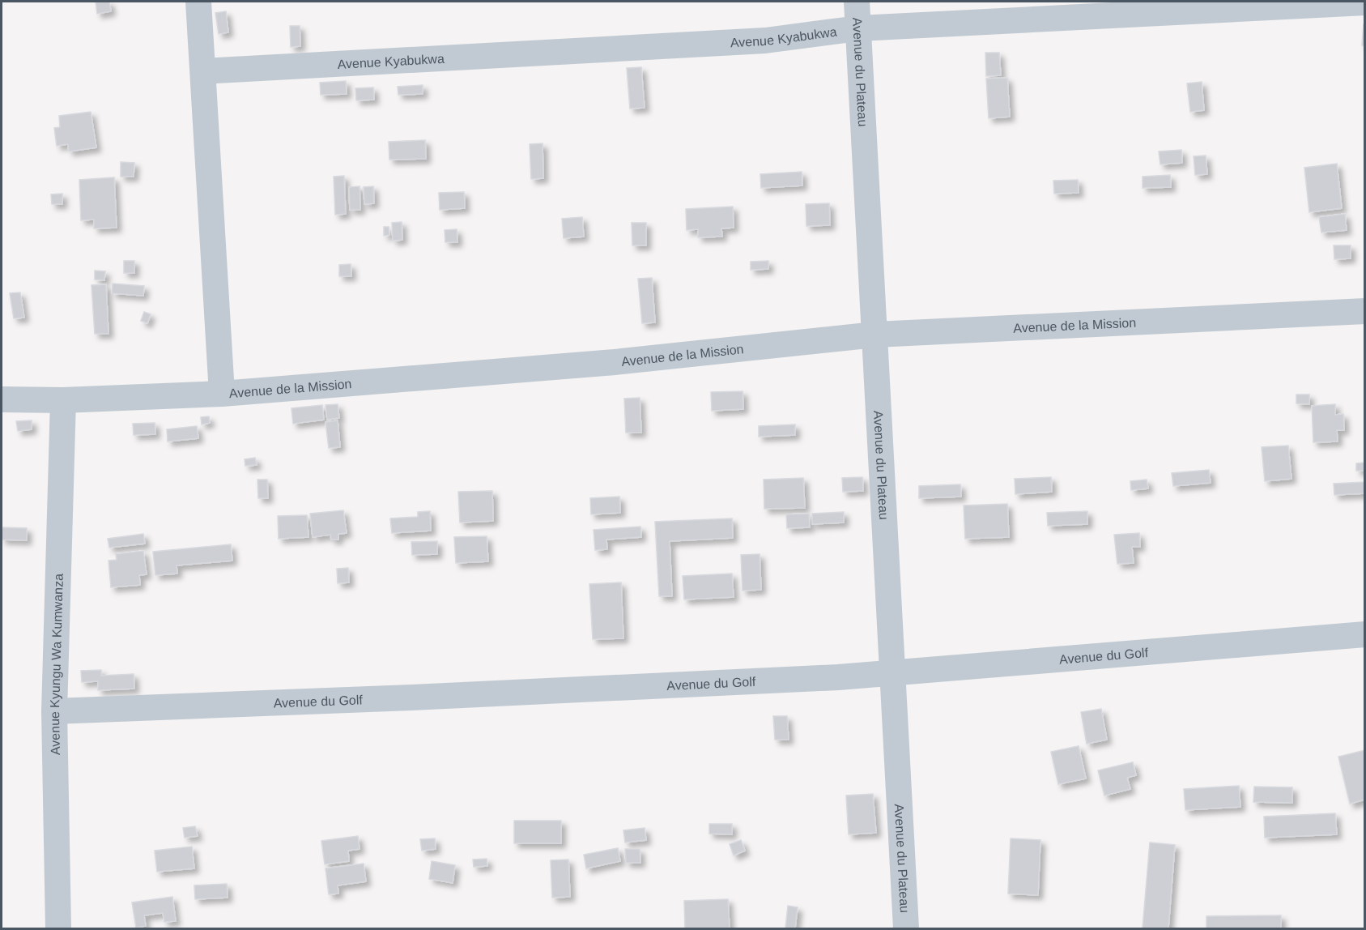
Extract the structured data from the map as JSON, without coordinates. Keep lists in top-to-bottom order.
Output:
{
  "streets": {
    "street": [
      "Avenue Kyabukwa",
      "Avenue du Plateau",
      "Avenue de la Mission",
      "Avenue du Golf",
      "Avenue Kyungu Wa Kumwanza"
    ]
  },
  "crossings": [
    ["Avenue Kyabukwa", "Avenue du Plateau"],
    ["Avenue du Plateau", "Avenue de la Mission"],
    ["Avenue du Plateau", "Avenue du Golf"],
    ["Avenue de la Mission", "Avenue Kyungu Wa Kumwanza"],
    ["Avenue du Golf", "Avenue Kyungu Wa Kumwanza"]
  ]
}
